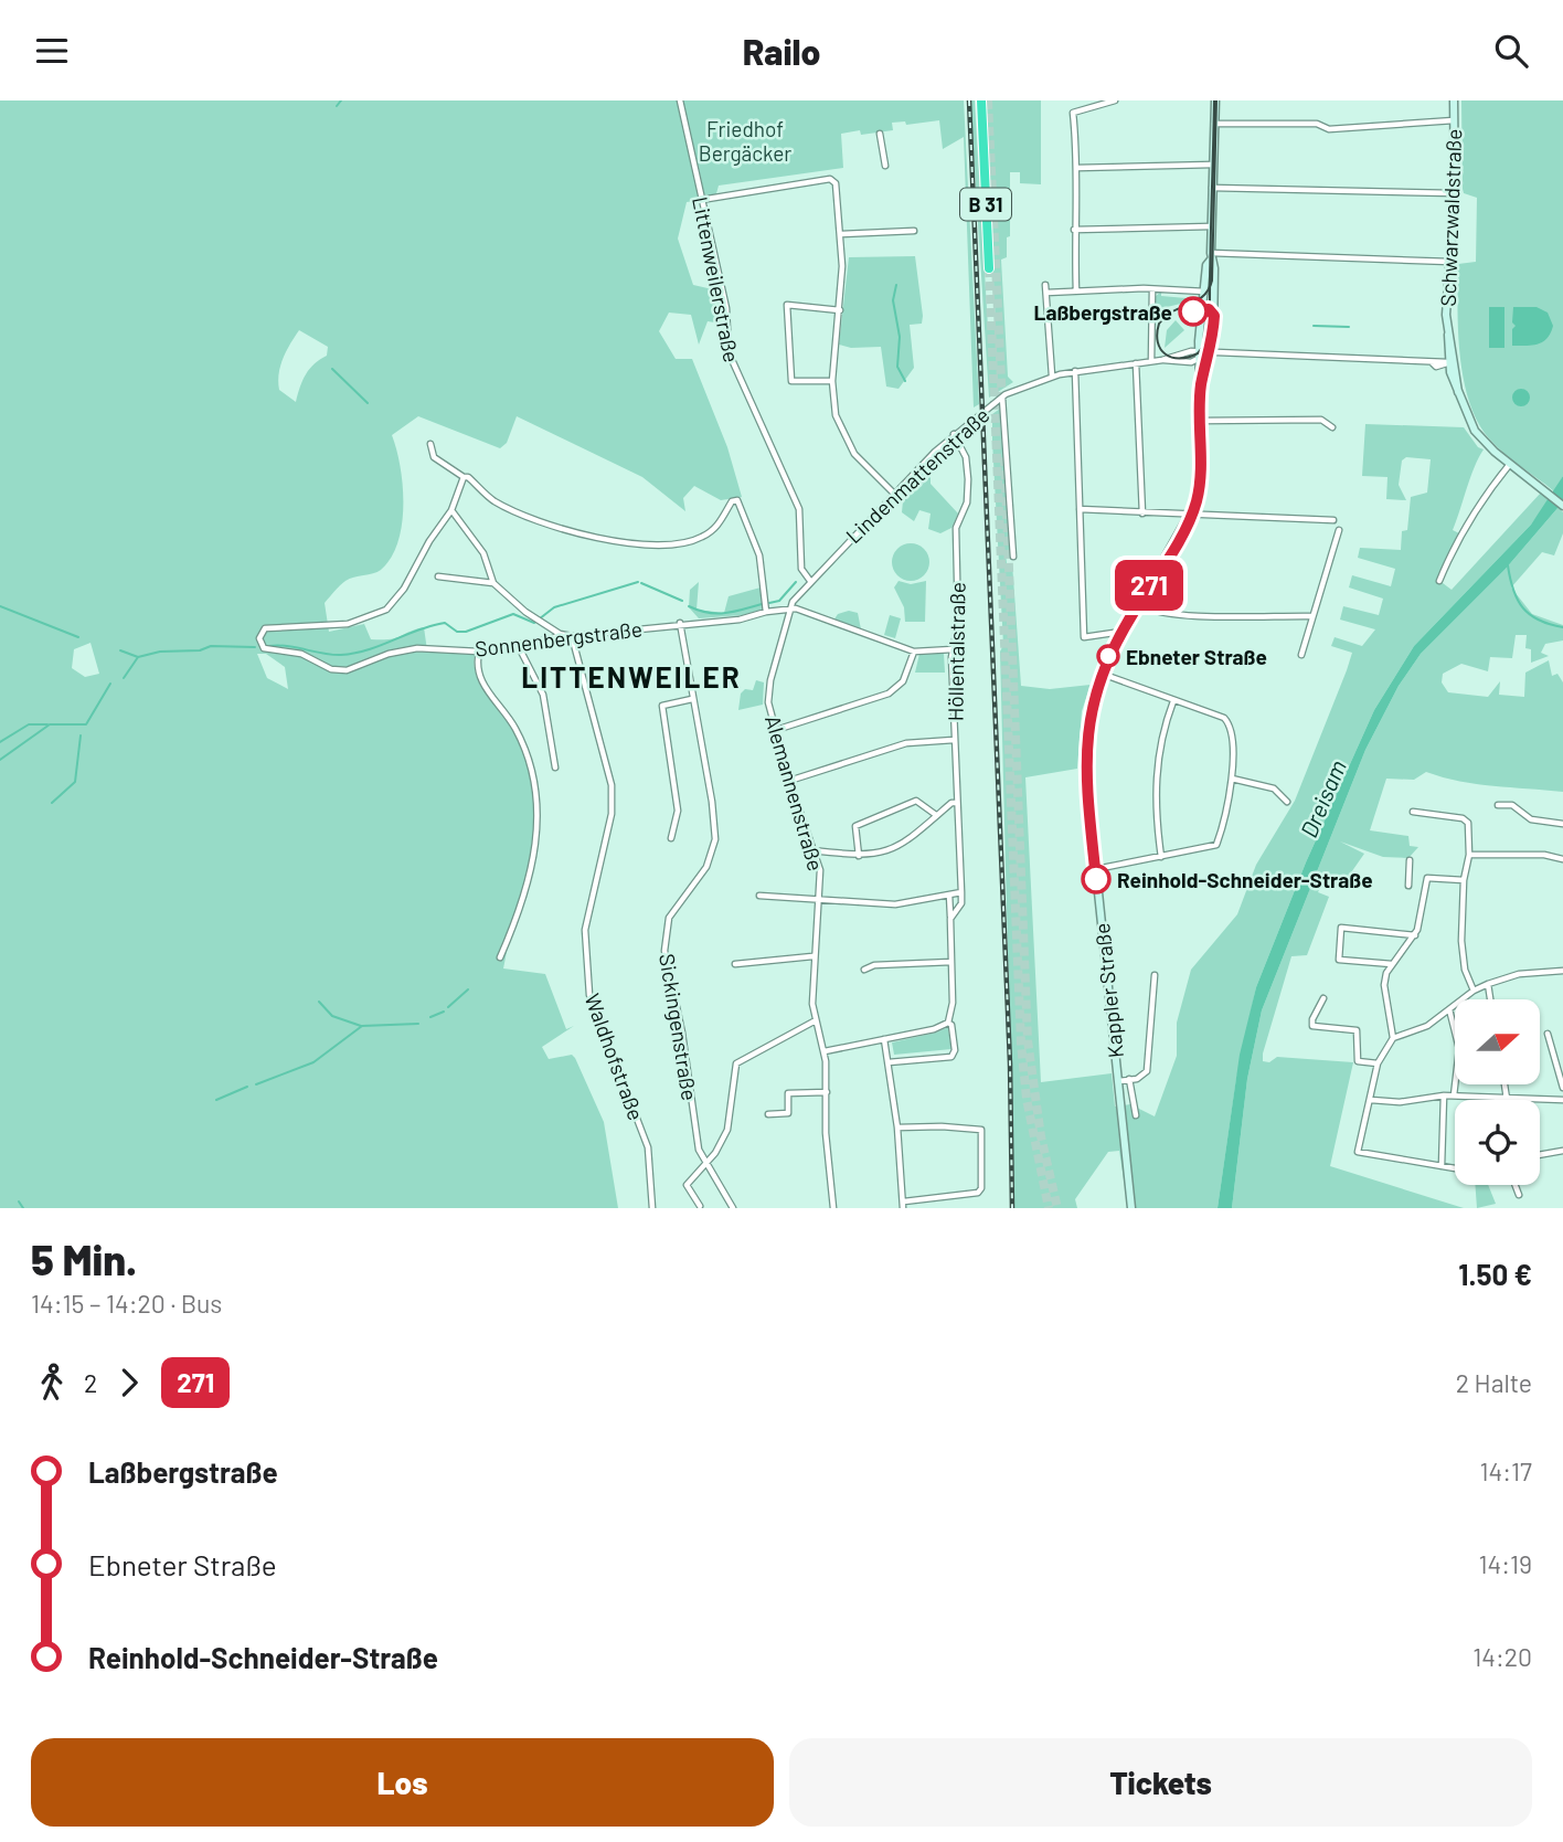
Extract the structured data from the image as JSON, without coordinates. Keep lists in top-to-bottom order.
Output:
{
  "streets": {
    "highway": ["B 31"],
    "street": [
      "Schwarzwaldstraße",
      "Littenweilerstraße",
      "Lindenmattenstraße",
      "Sonnenbergstraße",
      "Höllentalstraße",
      "Alemannenstraße",
      "Kappler Straße",
      "Sickingenstraße",
      "Waldhofstraße"
    ]
  },
  "crossings": [
    ["Littenweilerstraße", "Lindenmattenstraße"],
    ["Lindenmattenstraße", "Sonnenbergstraße"],
    ["Lindenmattenstraße", "Höllentalstraße"],
    ["Lindenmattenstraße", "Alemannenstraße"],
    ["Lindenmattenstraße", "Kappler Straße"],
    ["Sonnenbergstraße", "Alemannenstraße"],
    ["Sonnenbergstraße", "Sickingenstraße"],
    ["Sonnenbergstraße", "Waldhofstraße"]
  ],
  "districts": ["LITTENWEILER"],
  "water": ["Dreisam"],
  "parks": ["Friedhof Bergäcker"],
  "places": ["Laßbergstraße", "Ebneter Straße", "Reinhold-Schneider-Straße"],
  "lines": ["bus line 271"],
  "north": "right",
  "page": {
    "header": "Railo",
    "on_map": "271",
    "heading": ["5 Min.", "14:15 – 14:20 · Bus", "1.50 €"],
    "legs": ["2", "271", "2 Halte"],
    "list": [
      {
        "name": "Laßbergstraße",
        "value": "14:17"
      },
      {
        "name": "Ebneter Straße",
        "value": "14:19"
      },
      {
        "name": "Reinhold-Schneider-Straße",
        "value": "14:20"
      }
    ],
    "buttons": ["Los", "Tickets"]
  }
}
